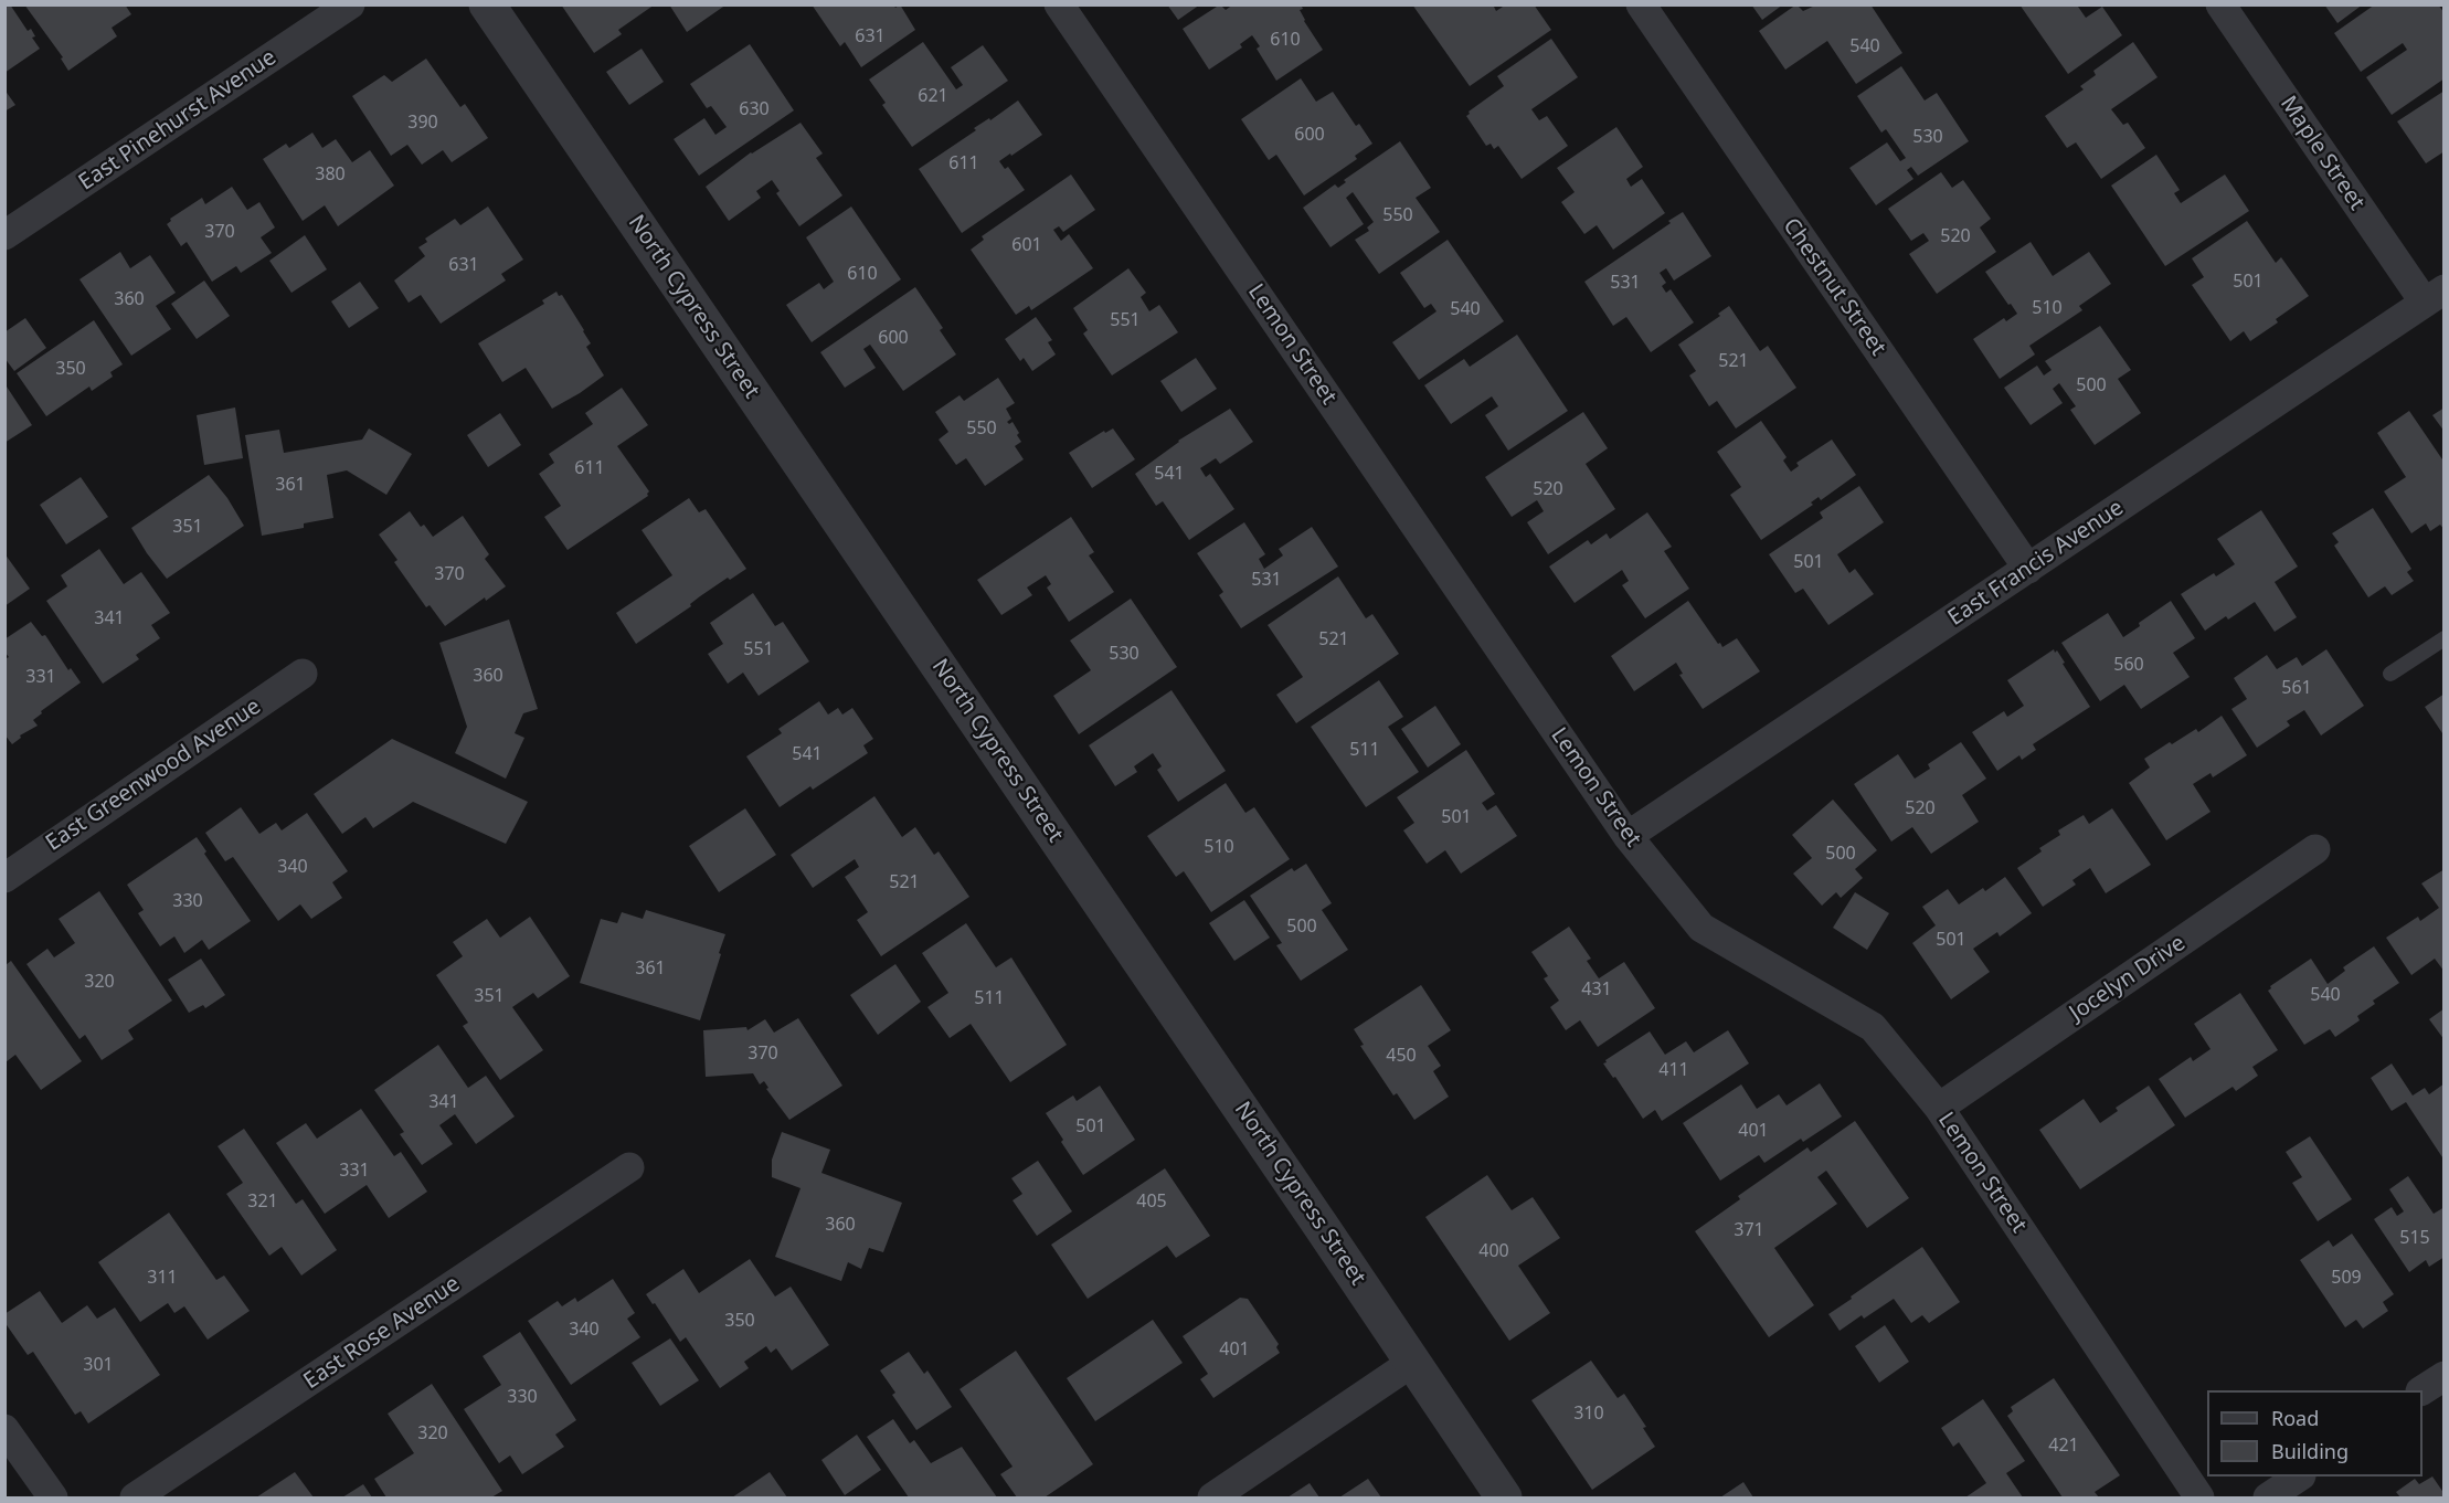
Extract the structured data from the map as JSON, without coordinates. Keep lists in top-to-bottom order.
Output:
{
  "streets": {
    "street": [
      "East Pinehurst Avenue",
      "Maple Street",
      "Chestnut Street",
      "North Cypress Street",
      "Lemon Street",
      "East Francis Avenue",
      "East Greenwood Avenue",
      "Jocelyn Drive",
      "East Rose Avenue"
    ]
  },
  "crossings": [
    ["Maple Street", "East Francis Avenue"],
    ["Chestnut Street", "East Francis Avenue"],
    ["Lemon Street", "East Francis Avenue"],
    ["Lemon Street", "Jocelyn Drive"]
  ],
  "house_numbers": [
    "631",
    "610",
    "540",
    "621",
    "630",
    "390",
    "600",
    "530",
    "611",
    "380",
    "550",
    "370",
    "520",
    "601",
    "631",
    "610",
    "501",
    "531",
    "360",
    "510",
    "540",
    "551",
    "600",
    "521",
    "350",
    "500",
    "550",
    "611",
    "541",
    "361",
    "520",
    "351",
    "501",
    "370",
    "531",
    "341",
    "521",
    "551",
    "530",
    "560",
    "360",
    "331",
    "561",
    "511",
    "541",
    "520",
    "501",
    "510",
    "500",
    "340",
    "521",
    "330",
    "500",
    "501",
    "361",
    "320",
    "431",
    "540",
    "351",
    "511",
    "370",
    "450",
    "411",
    "341",
    "501",
    "401",
    "331",
    "321",
    "405",
    "360",
    "371",
    "515",
    "400",
    "311",
    "509",
    "350",
    "340",
    "401",
    "301",
    "330",
    "310",
    "320",
    "421"
  ],
  "legend": ["Road", "Building"]
}
